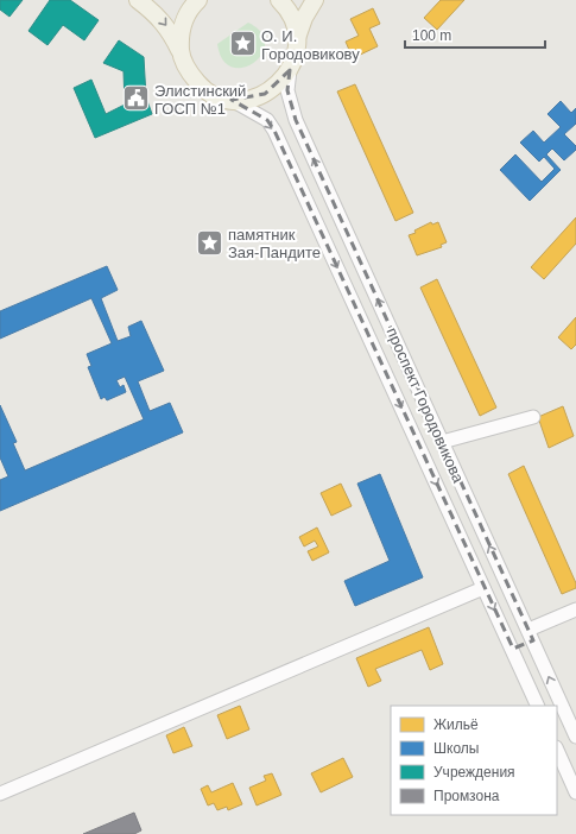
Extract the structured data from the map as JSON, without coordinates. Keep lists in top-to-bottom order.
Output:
{
  "streets": {
    "street": ["проспект Городовикова"]
  },
  "places": {
    "place": ["О. И. Городовикову", "памятник Зая-Пандите"],
    "public building": ["Элистинский ГОСП №1"]
  },
  "legend": [
    "Жильё",
    "Школы",
    "Учреждения",
    "Промзона"
  ],
  "scale_bar": "100 m"
}
